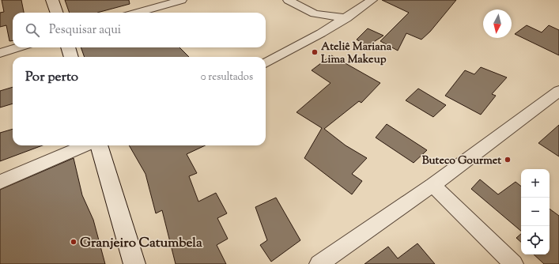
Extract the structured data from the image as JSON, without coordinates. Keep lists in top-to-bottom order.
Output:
{
  "places": ["Ateliê Mariana Lima Makeup", "Buteco Gourmet", "Granjeiro Catumbela"],
  "north": "bottom",
  "page": {
    "search": "Pesquisar aqui",
    "heading": ["Por perto", "0 resultados"],
    "map_buttons": ["+", "−"]
  }
}
